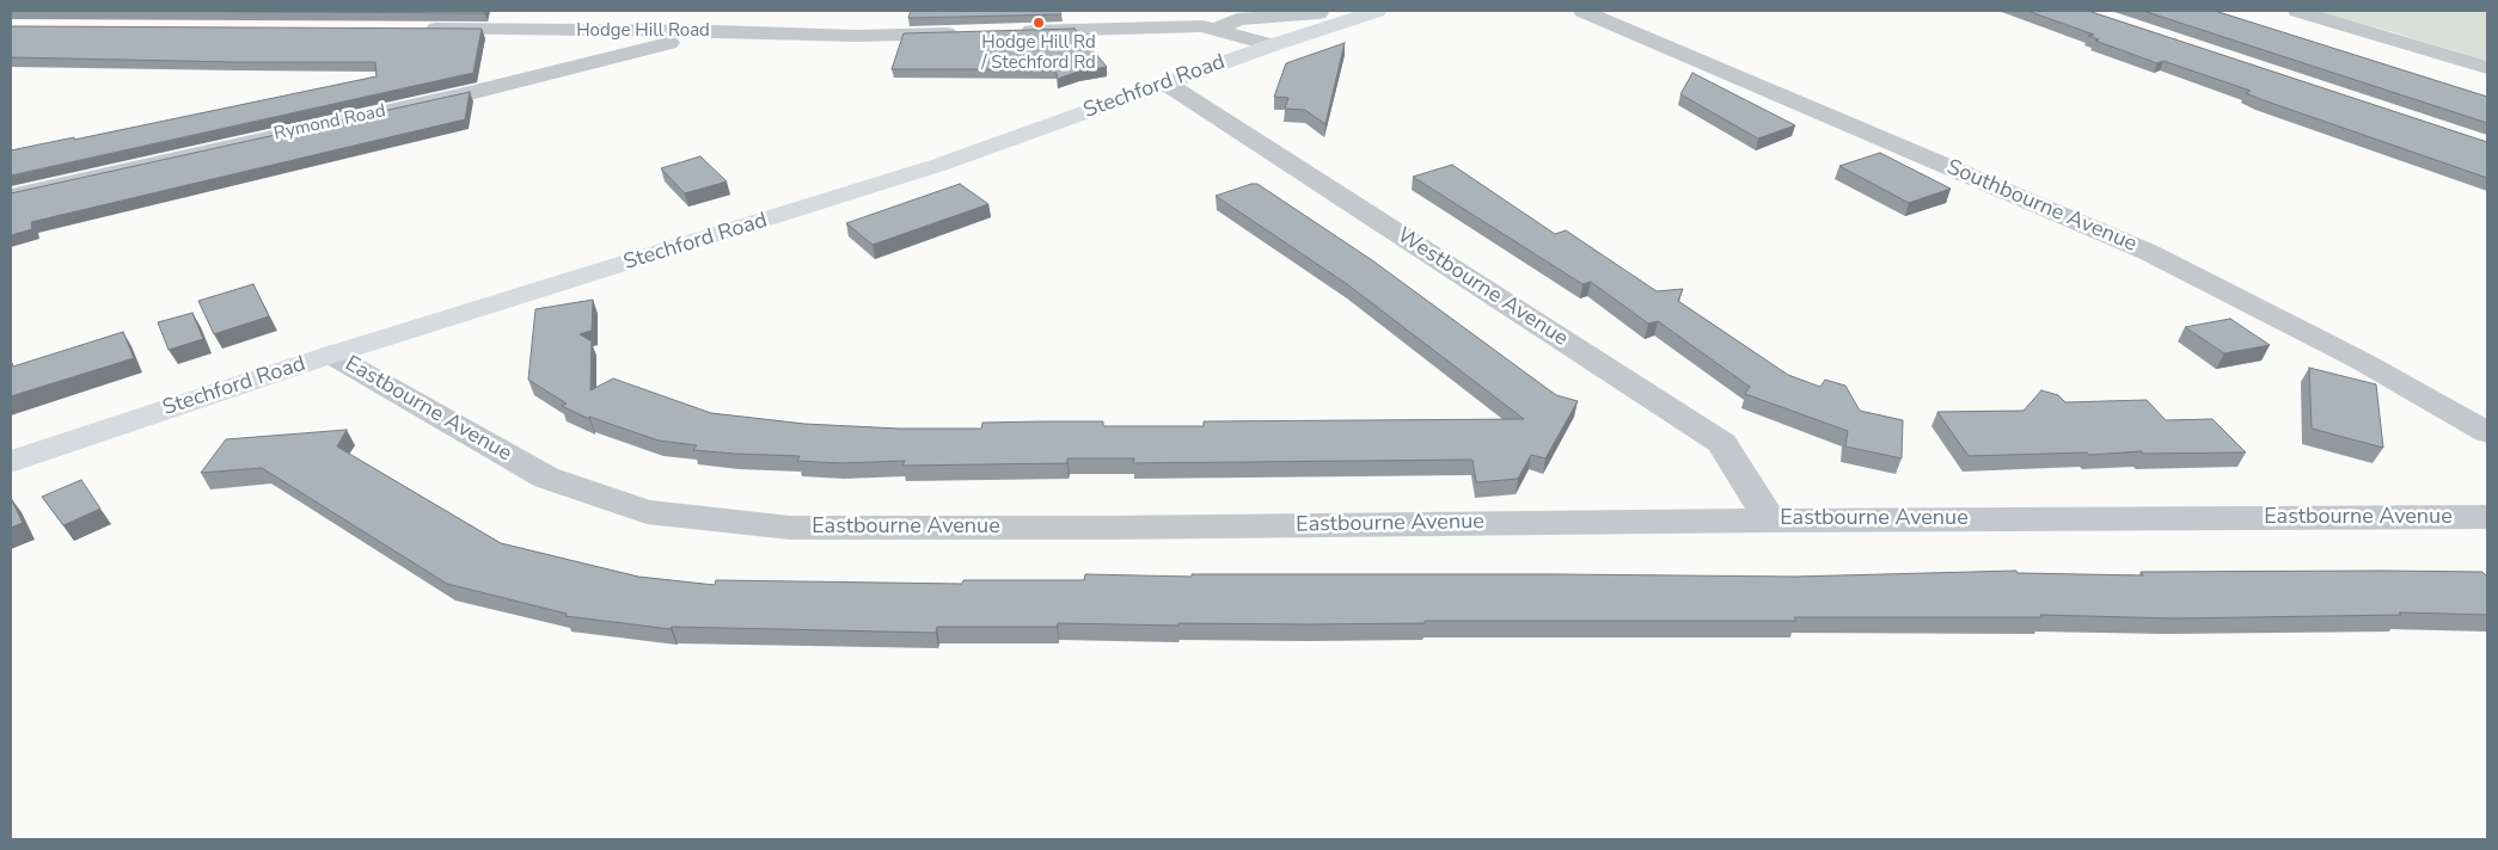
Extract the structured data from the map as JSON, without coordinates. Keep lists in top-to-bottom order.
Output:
{
  "streets": {
    "main road": ["Stechford Road"],
    "street": [
      "Hodge Hill Road",
      "Rymond Road",
      "Southbourne Avenue",
      "Westbourne Avenue",
      "Eastbourne Avenue"
    ]
  },
  "crossings": [
    ["Hodge Hill Road", "Rymond Road"],
    ["Stechford Road", "Westbourne Avenue"],
    ["Stechford Road", "Eastbourne Avenue"],
    ["Westbourne Avenue", "Eastbourne Avenue"]
  ],
  "places": ["Hodge Hill Rd / Stechford Rd"]
}
